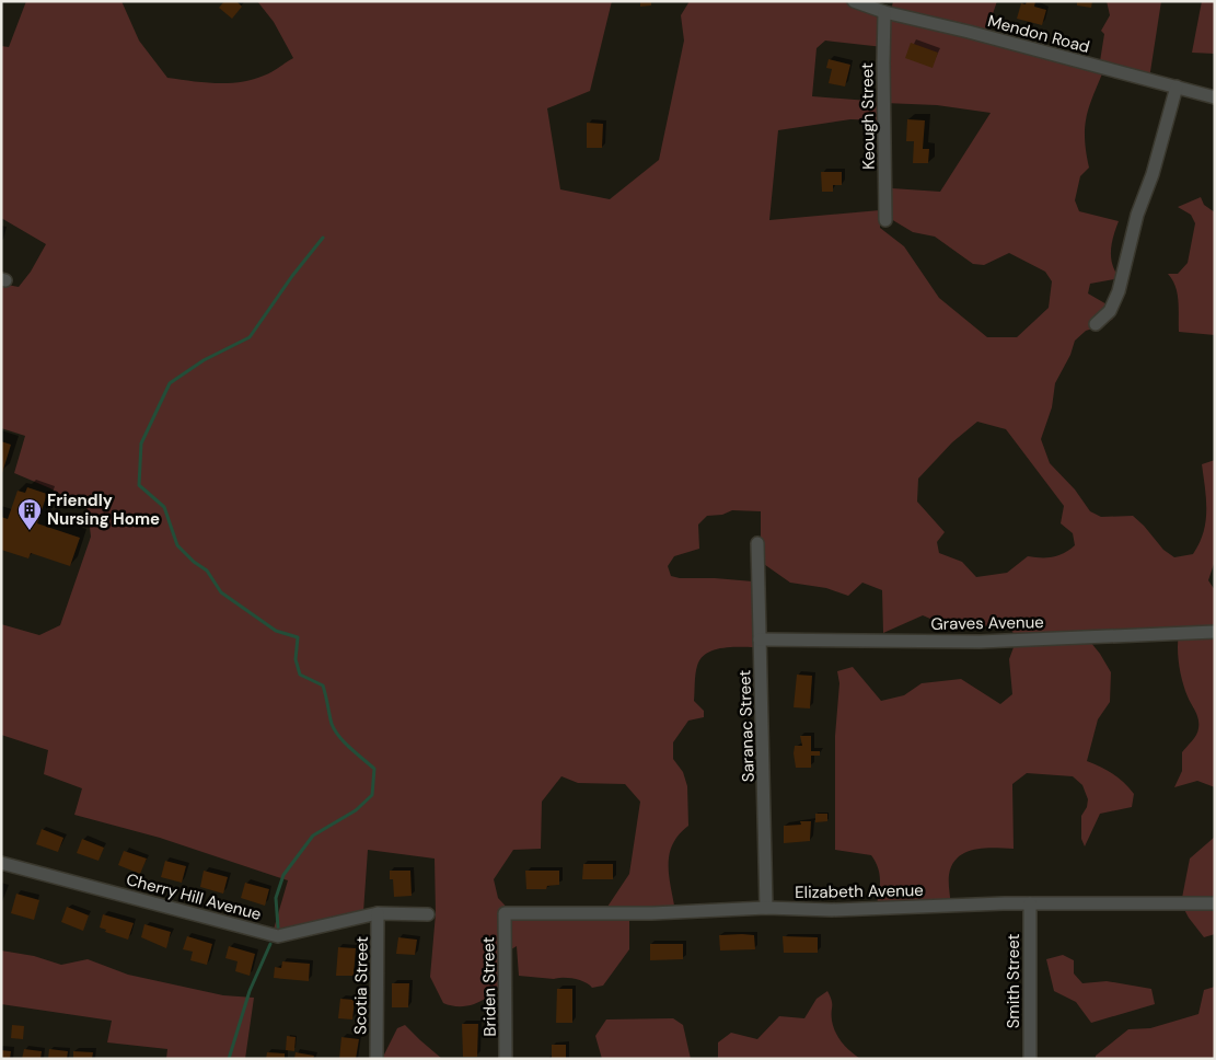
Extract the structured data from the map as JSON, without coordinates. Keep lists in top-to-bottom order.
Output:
{
  "streets": {
    "street": [
      "Mendon Road",
      "Keough Street",
      "Graves Avenue",
      "Saranac Street",
      "Elizabeth Avenue",
      "Cherry Hill Avenue",
      "Smith Street",
      "Scotia Street",
      "Briden Street"
    ]
  },
  "crossings": [
    ["Mendon Road", "Keough Street"],
    ["Graves Avenue", "Saranac Street"],
    ["Saranac Street", "Elizabeth Avenue"],
    ["Elizabeth Avenue", "Smith Street"],
    ["Elizabeth Avenue", "Briden Street"],
    ["Cherry Hill Avenue", "Scotia Street"]
  ],
  "places": {
    "building": ["Friendly Nursing Home"]
  }
}
